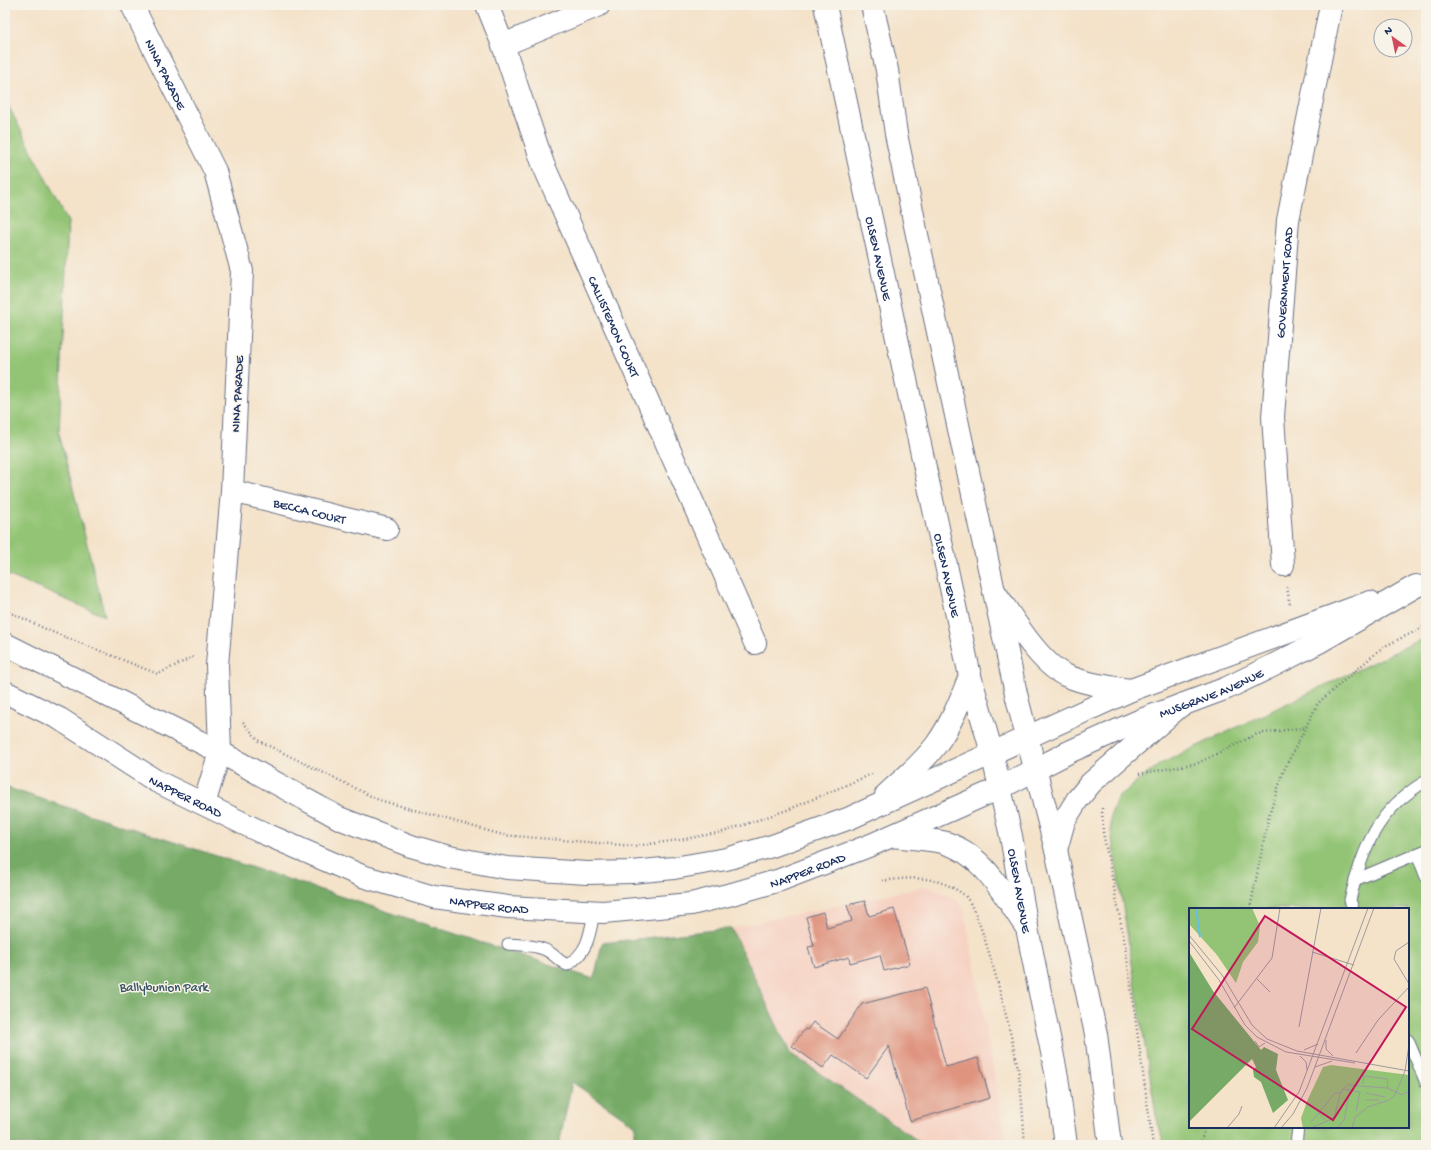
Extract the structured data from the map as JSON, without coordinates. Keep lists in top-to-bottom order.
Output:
{
  "streets": {
    "main road": [
      "NINA PARADE",
      "OLSEN AVENUE",
      "GOVERNMENT ROAD",
      "CALLISTEMON COURT",
      "BECCA COURT",
      "MUSGRAVE AVENUE",
      "NAPPER ROAD"
    ]
  },
  "crossings": [
    ["NINA PARADE", "BECCA COURT"],
    ["NINA PARADE", "NAPPER ROAD"],
    ["OLSEN AVENUE", "MUSGRAVE AVENUE"],
    ["OLSEN AVENUE", "NAPPER ROAD"],
    ["MUSGRAVE AVENUE", "NAPPER ROAD"]
  ],
  "parks": ["Ballybunion Park"],
  "north": "top left"
}
